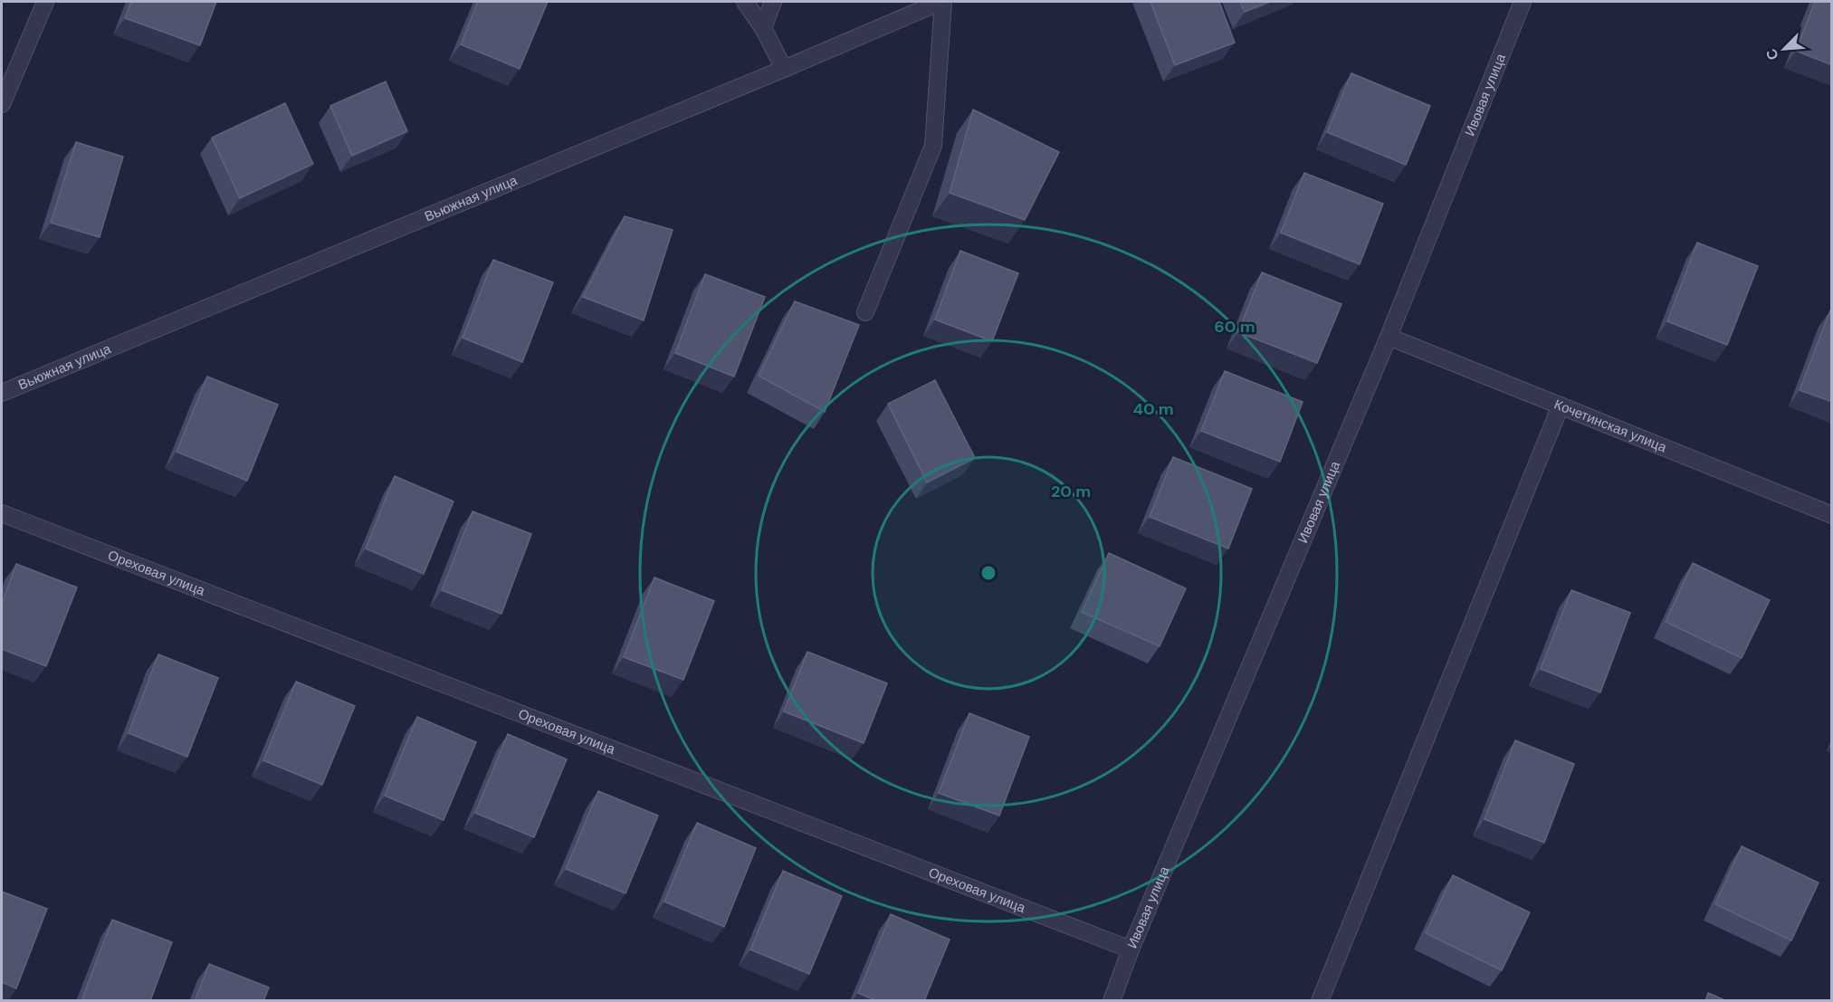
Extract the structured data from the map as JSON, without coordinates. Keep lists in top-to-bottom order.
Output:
{
  "streets": {
    "street": [
      "Ивовая улица",
      "Вьюжная улица",
      "Кочетинская улица",
      "Ореховая улица"
    ]
  },
  "crossings": [
    ["Ивовая улица", "Кочетинская улица"],
    ["Ивовая улица", "Ореховая улица"]
  ],
  "north": "bottom left",
  "rings": ["60 m", "40 m", "20 m"]
}
